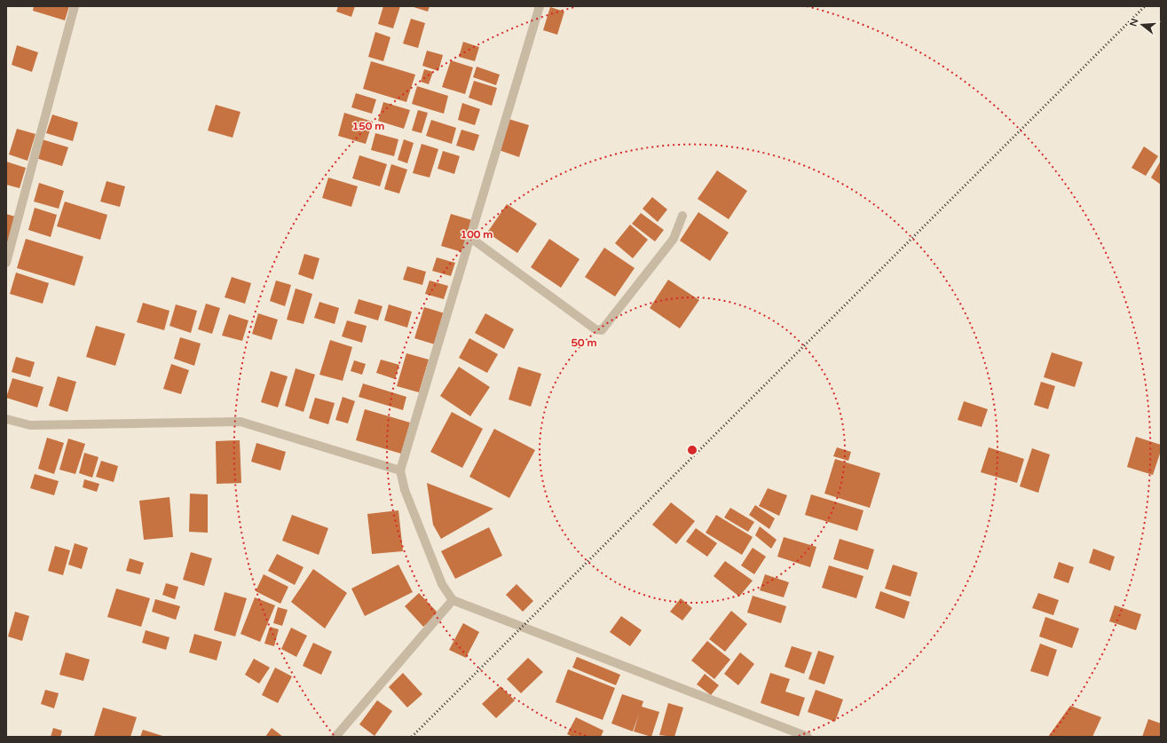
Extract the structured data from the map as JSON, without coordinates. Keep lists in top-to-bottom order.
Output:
{
  "north": "left",
  "rings": ["150 m", "100 m", "50 m"]
}
